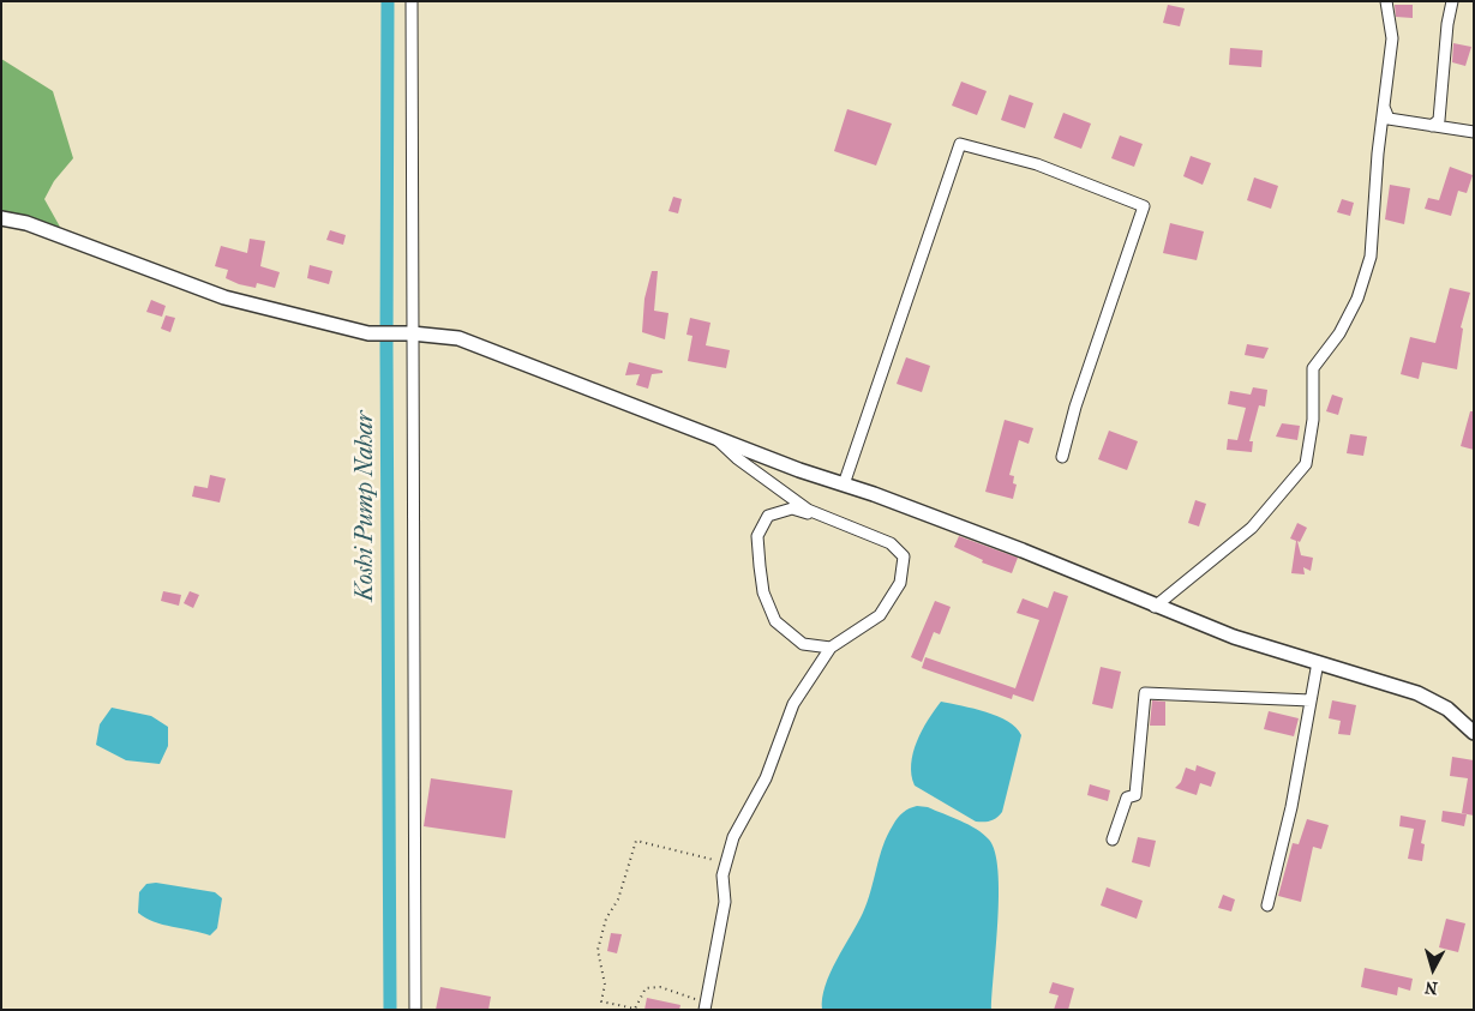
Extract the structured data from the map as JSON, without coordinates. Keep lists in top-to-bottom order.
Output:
{
  "water": ["Koshi Pump Nahar"],
  "north": "bottom"
}
